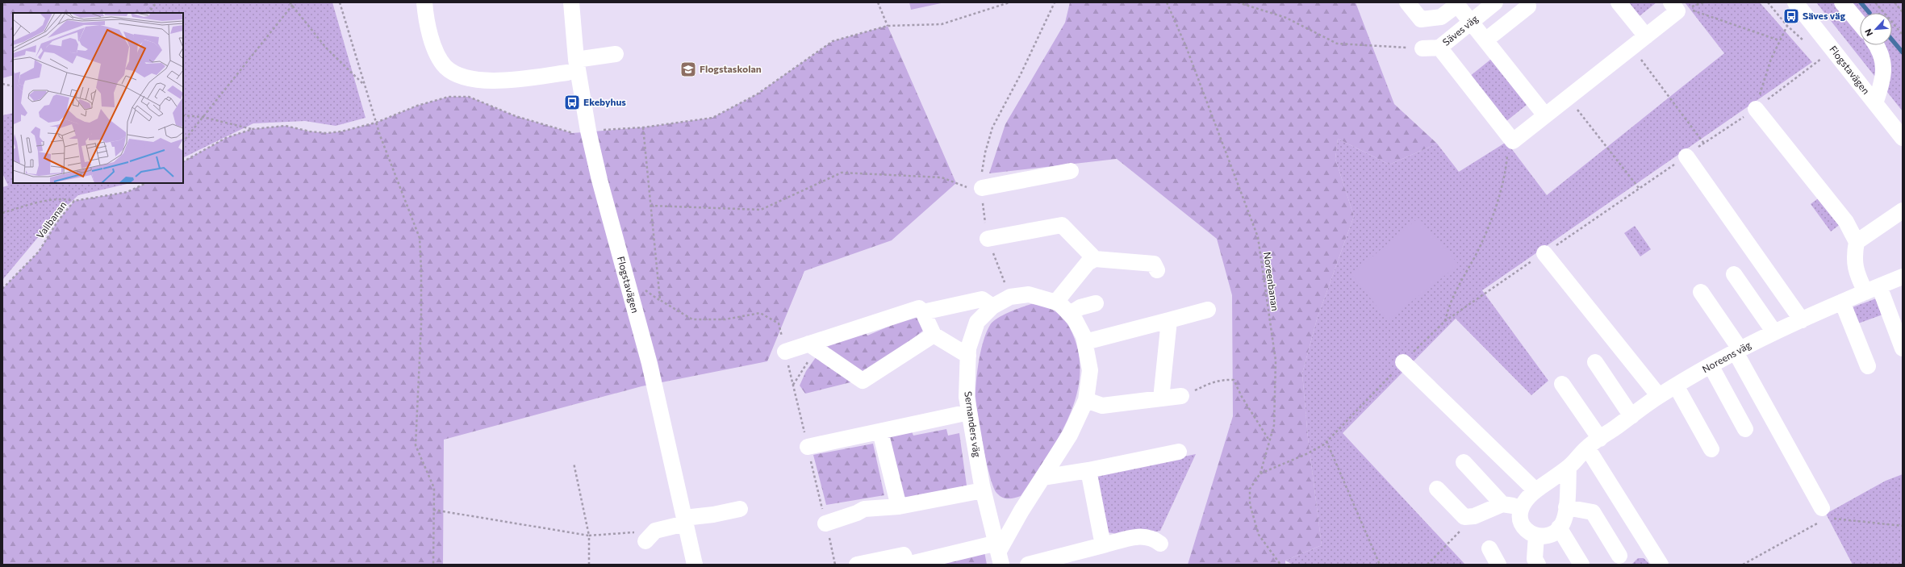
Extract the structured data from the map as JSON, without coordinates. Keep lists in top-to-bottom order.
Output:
{
  "streets": {
    "street": [
      "Säves väg",
      "Flogstavägen",
      "Noreens väg",
      "Sernanders väg"
    ],
    "path": ["Vallbanan", "Noreenbanan"]
  },
  "places": {
    "bus stop": ["Säves väg", "Ekebyhus"],
    "school or university": ["Flogstaskolan"]
  },
  "north": "bottom left"
}
